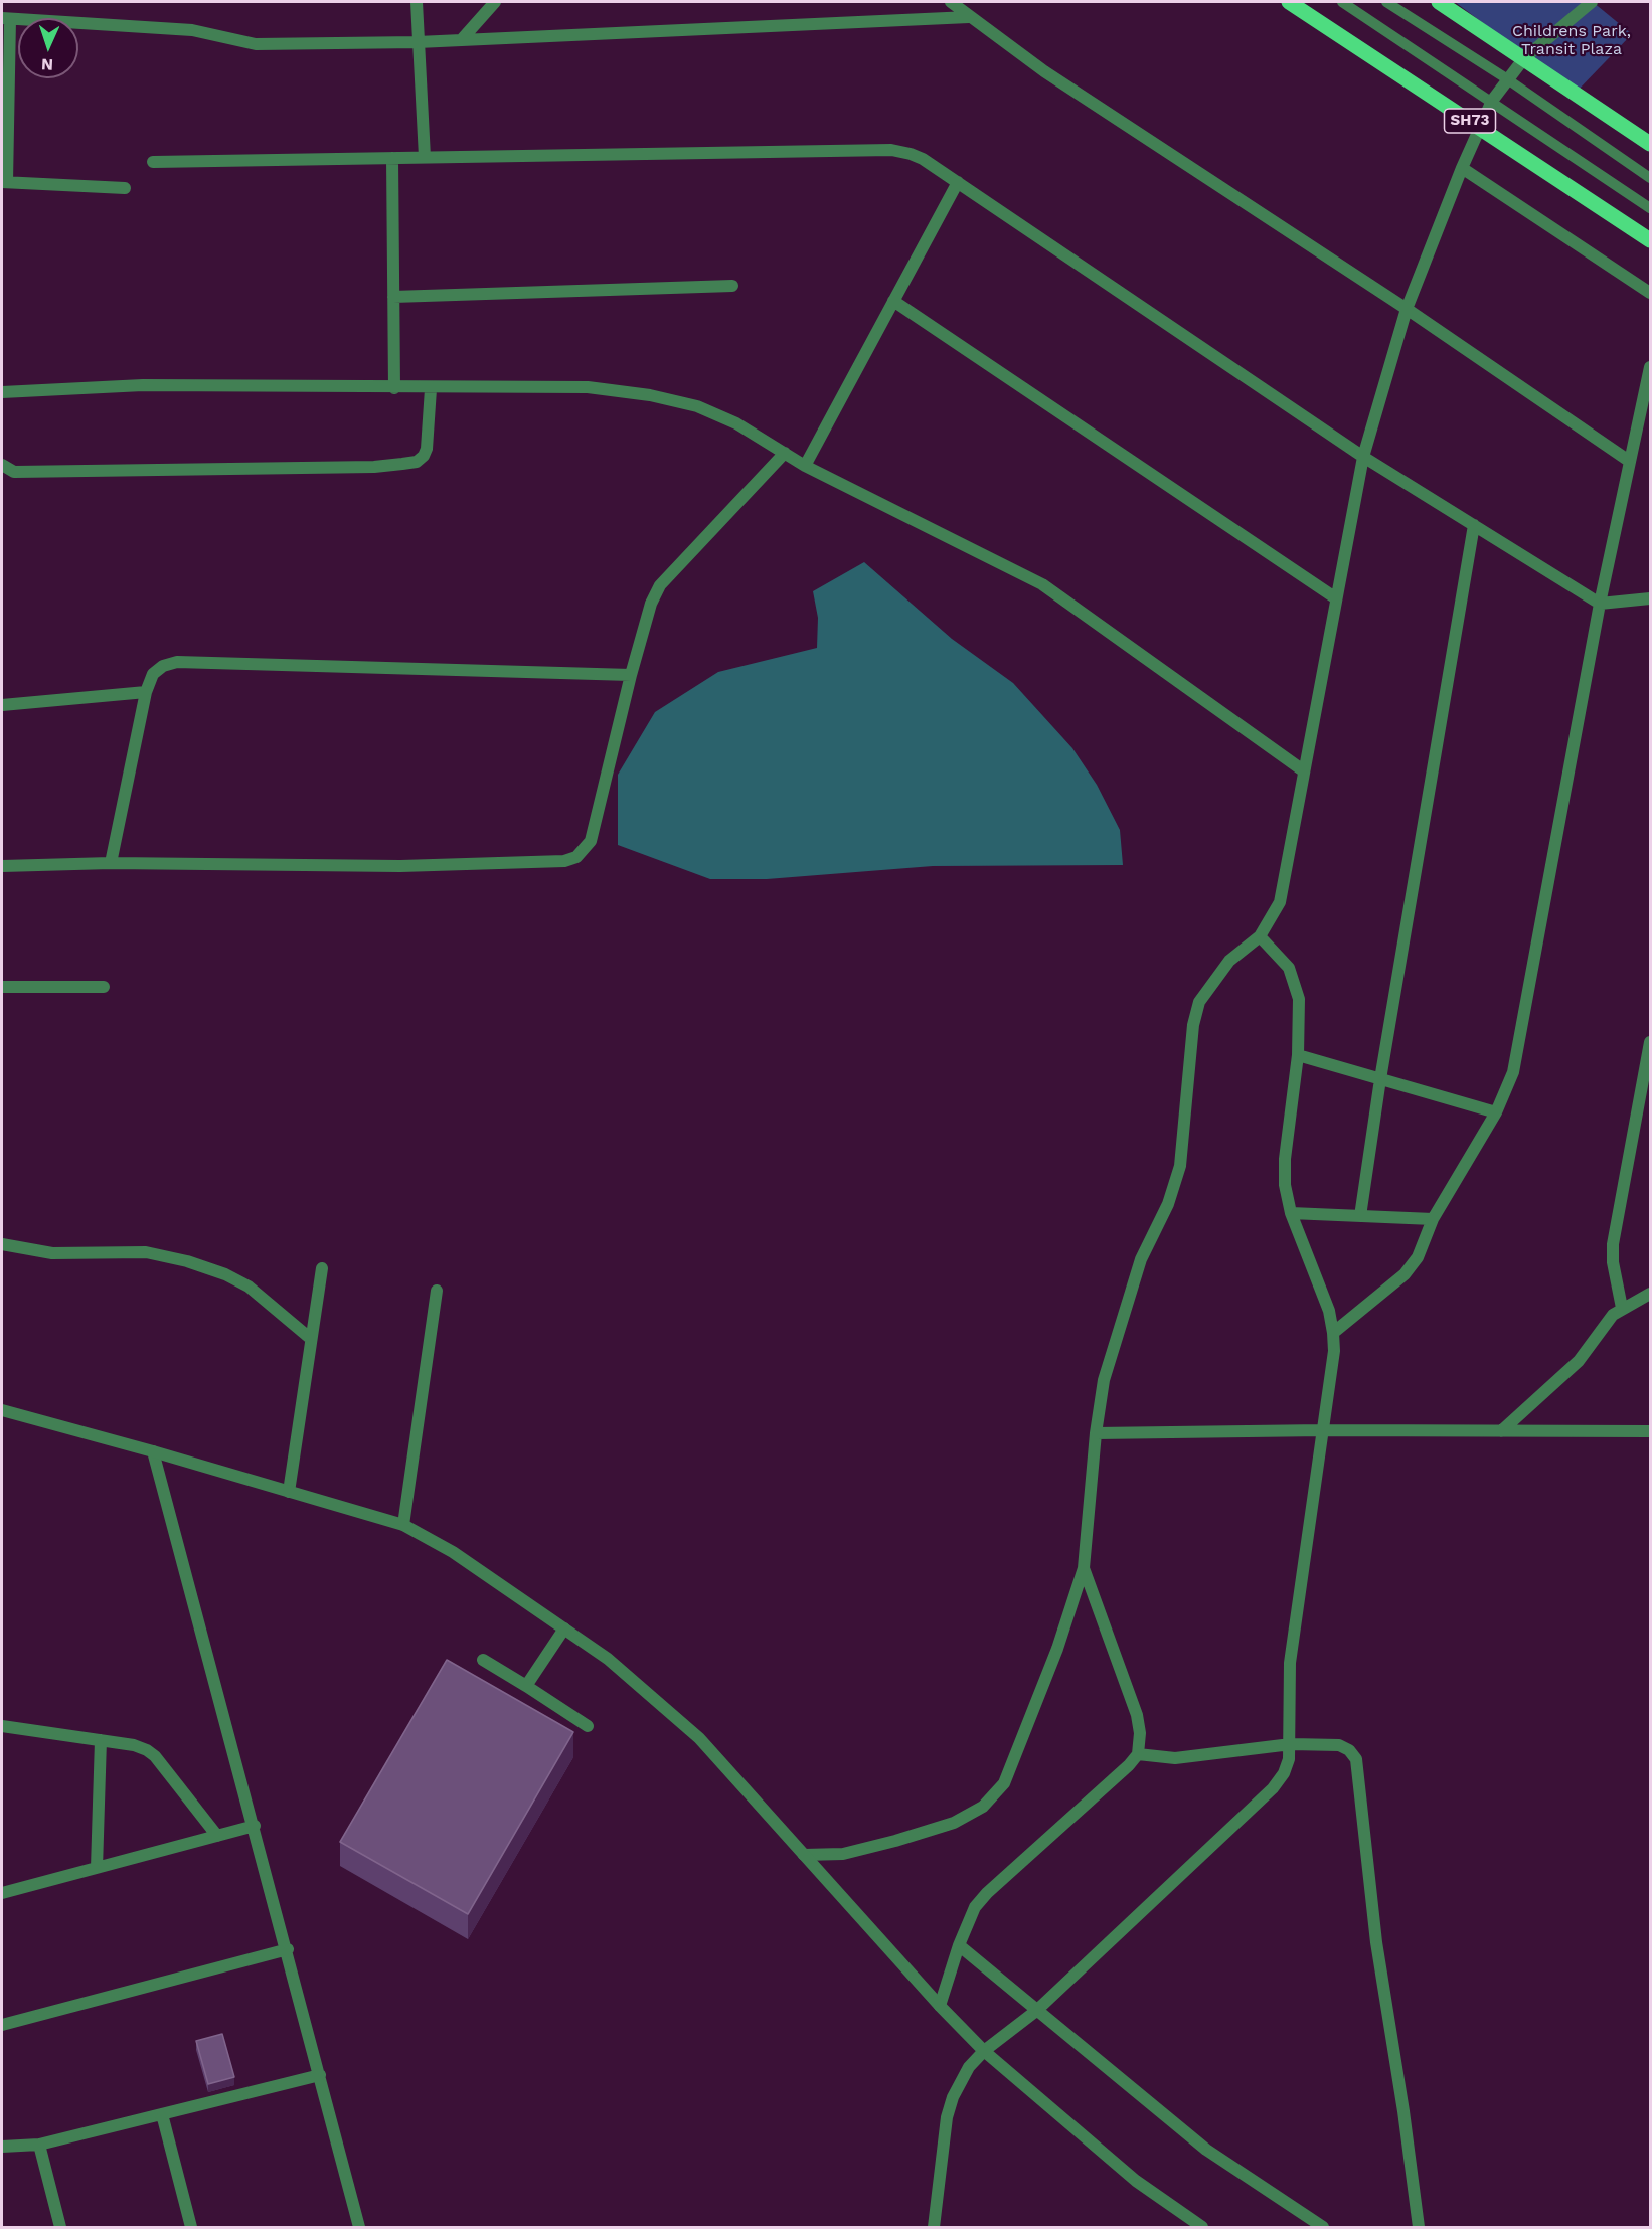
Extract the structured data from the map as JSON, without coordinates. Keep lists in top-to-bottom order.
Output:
{
  "streets": {
    "main road": ["SH73"]
  },
  "parks": ["Childrens Park, Transit Plaza"],
  "north": "bottom"
}
